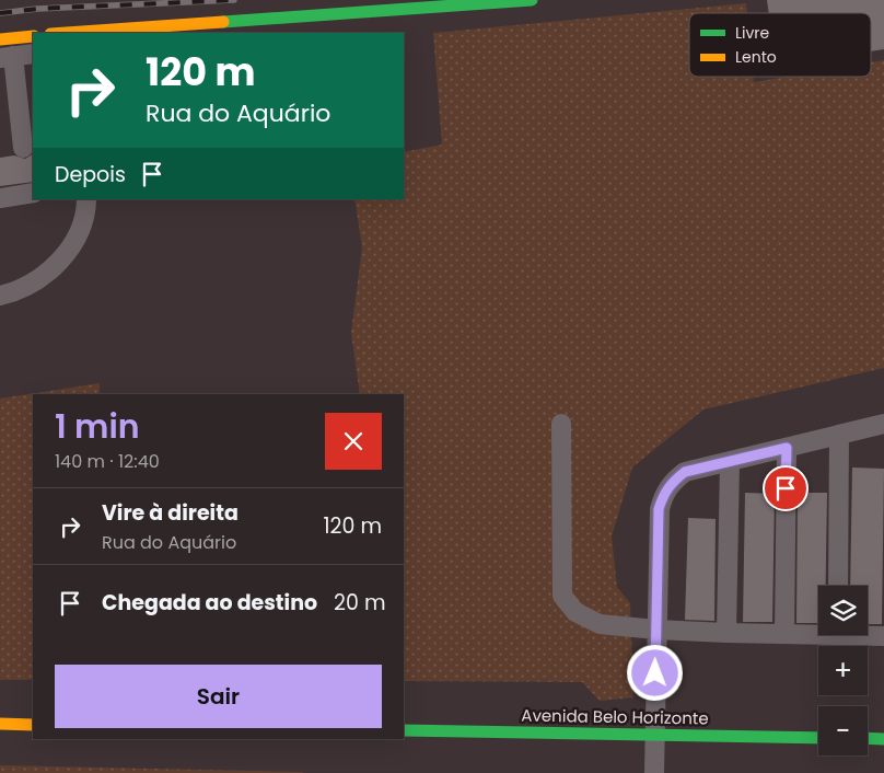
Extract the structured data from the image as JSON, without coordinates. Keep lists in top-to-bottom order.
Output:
{
  "streets": {
    "street": ["Avenida Belo Horizonte"]
  },
  "legend": ["Livre", "Lento"],
  "page": {
    "turn": ["120 m", "Rua do Aquário"],
    "then": "Depois",
    "heading": ["1 min", "140 m · 12:40"],
    "list": [
      {
        "name": "Vire à direita",
        "note": "Rua do Aquário",
        "value": "120 m"
      },
      {
        "name": "Chegada ao destino",
        "value": "20 m"
      }
    ],
    "map_buttons": ["+", "−"],
    "buttons": "Sair"
  }
}
